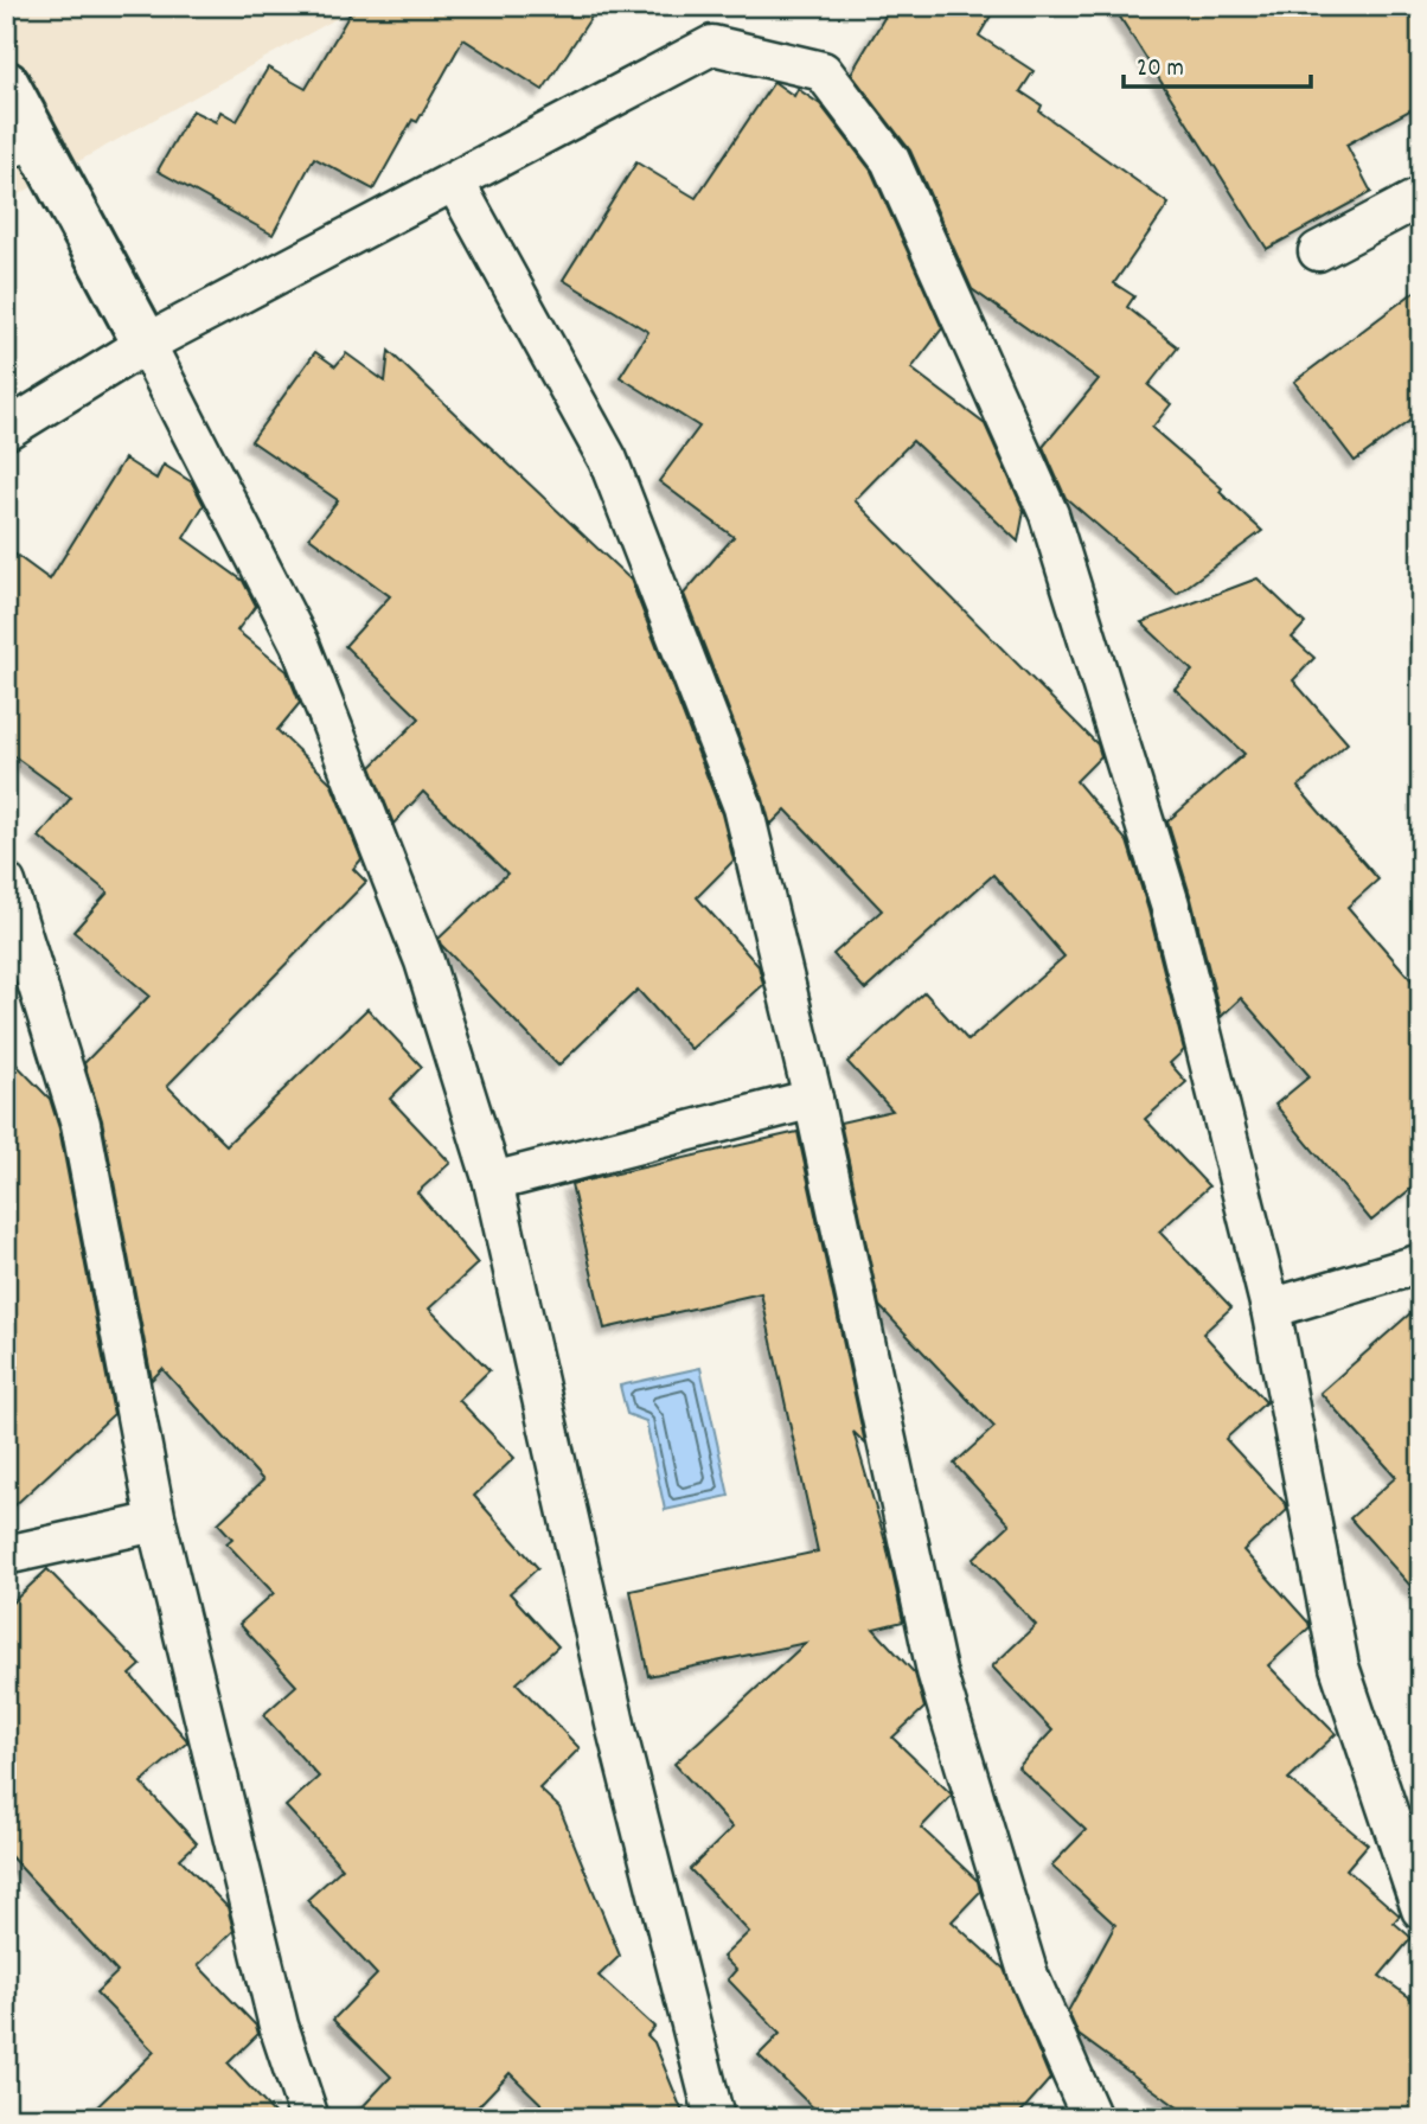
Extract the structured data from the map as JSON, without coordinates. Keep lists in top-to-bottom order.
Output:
{
  "scale_bar": "20 m"
}
